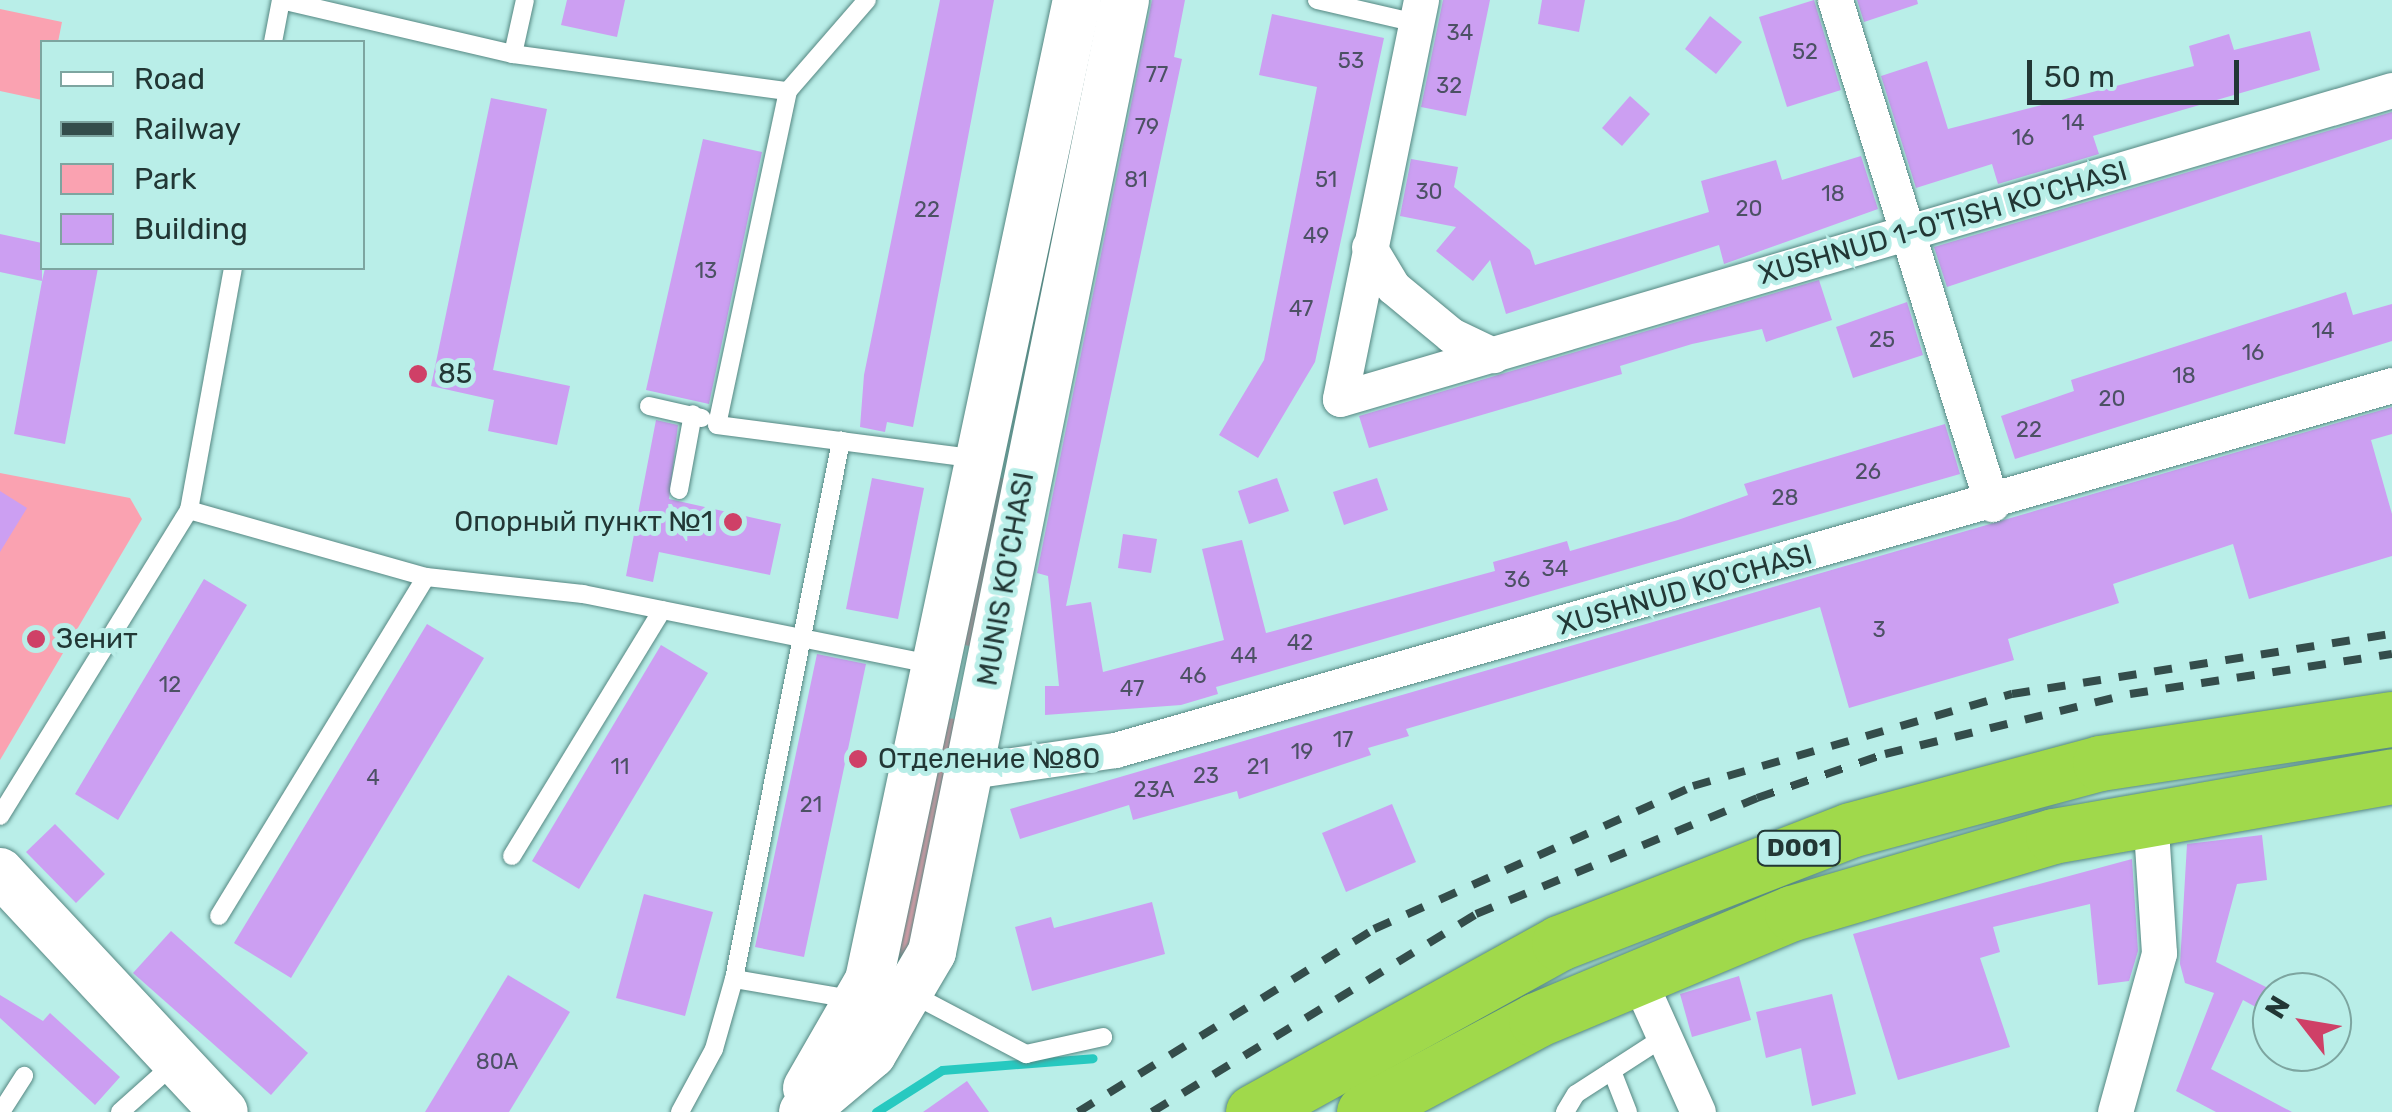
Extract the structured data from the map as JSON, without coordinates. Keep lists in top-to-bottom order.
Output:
{
  "streets": {
    "highway": ["D001"],
    "street": ["XUSHNUD 1-O'TISH KO'CHASI", "MUNIS KO'CHASI", "XUSHNUD KO'CHASI"]
  },
  "crossings": [
    ["MUNIS KO'CHASI", "XUSHNUD KO'CHASI"]
  ],
  "places": [
    "85",
    "Опорный пункт №1",
    "Зенит",
    "Отделение №80"
  ],
  "house_numbers": [
    "34",
    "52",
    "53",
    "77",
    "32",
    "14",
    "79",
    "16",
    "81",
    "51",
    "30",
    "18",
    "20",
    "22",
    "49",
    "13",
    "47",
    "14",
    "25",
    "16",
    "18",
    "20",
    "22",
    "26",
    "28",
    "34",
    "36",
    "3",
    "42",
    "44",
    "46",
    "12",
    "47",
    "17",
    "19",
    "11",
    "21",
    "23",
    "4",
    "23A",
    "21",
    "80A"
  ],
  "legend": [
    "Road",
    "Railway",
    "Park",
    "Building"
  ],
  "scale_bar": "50 m",
  "north": "top left"
}
